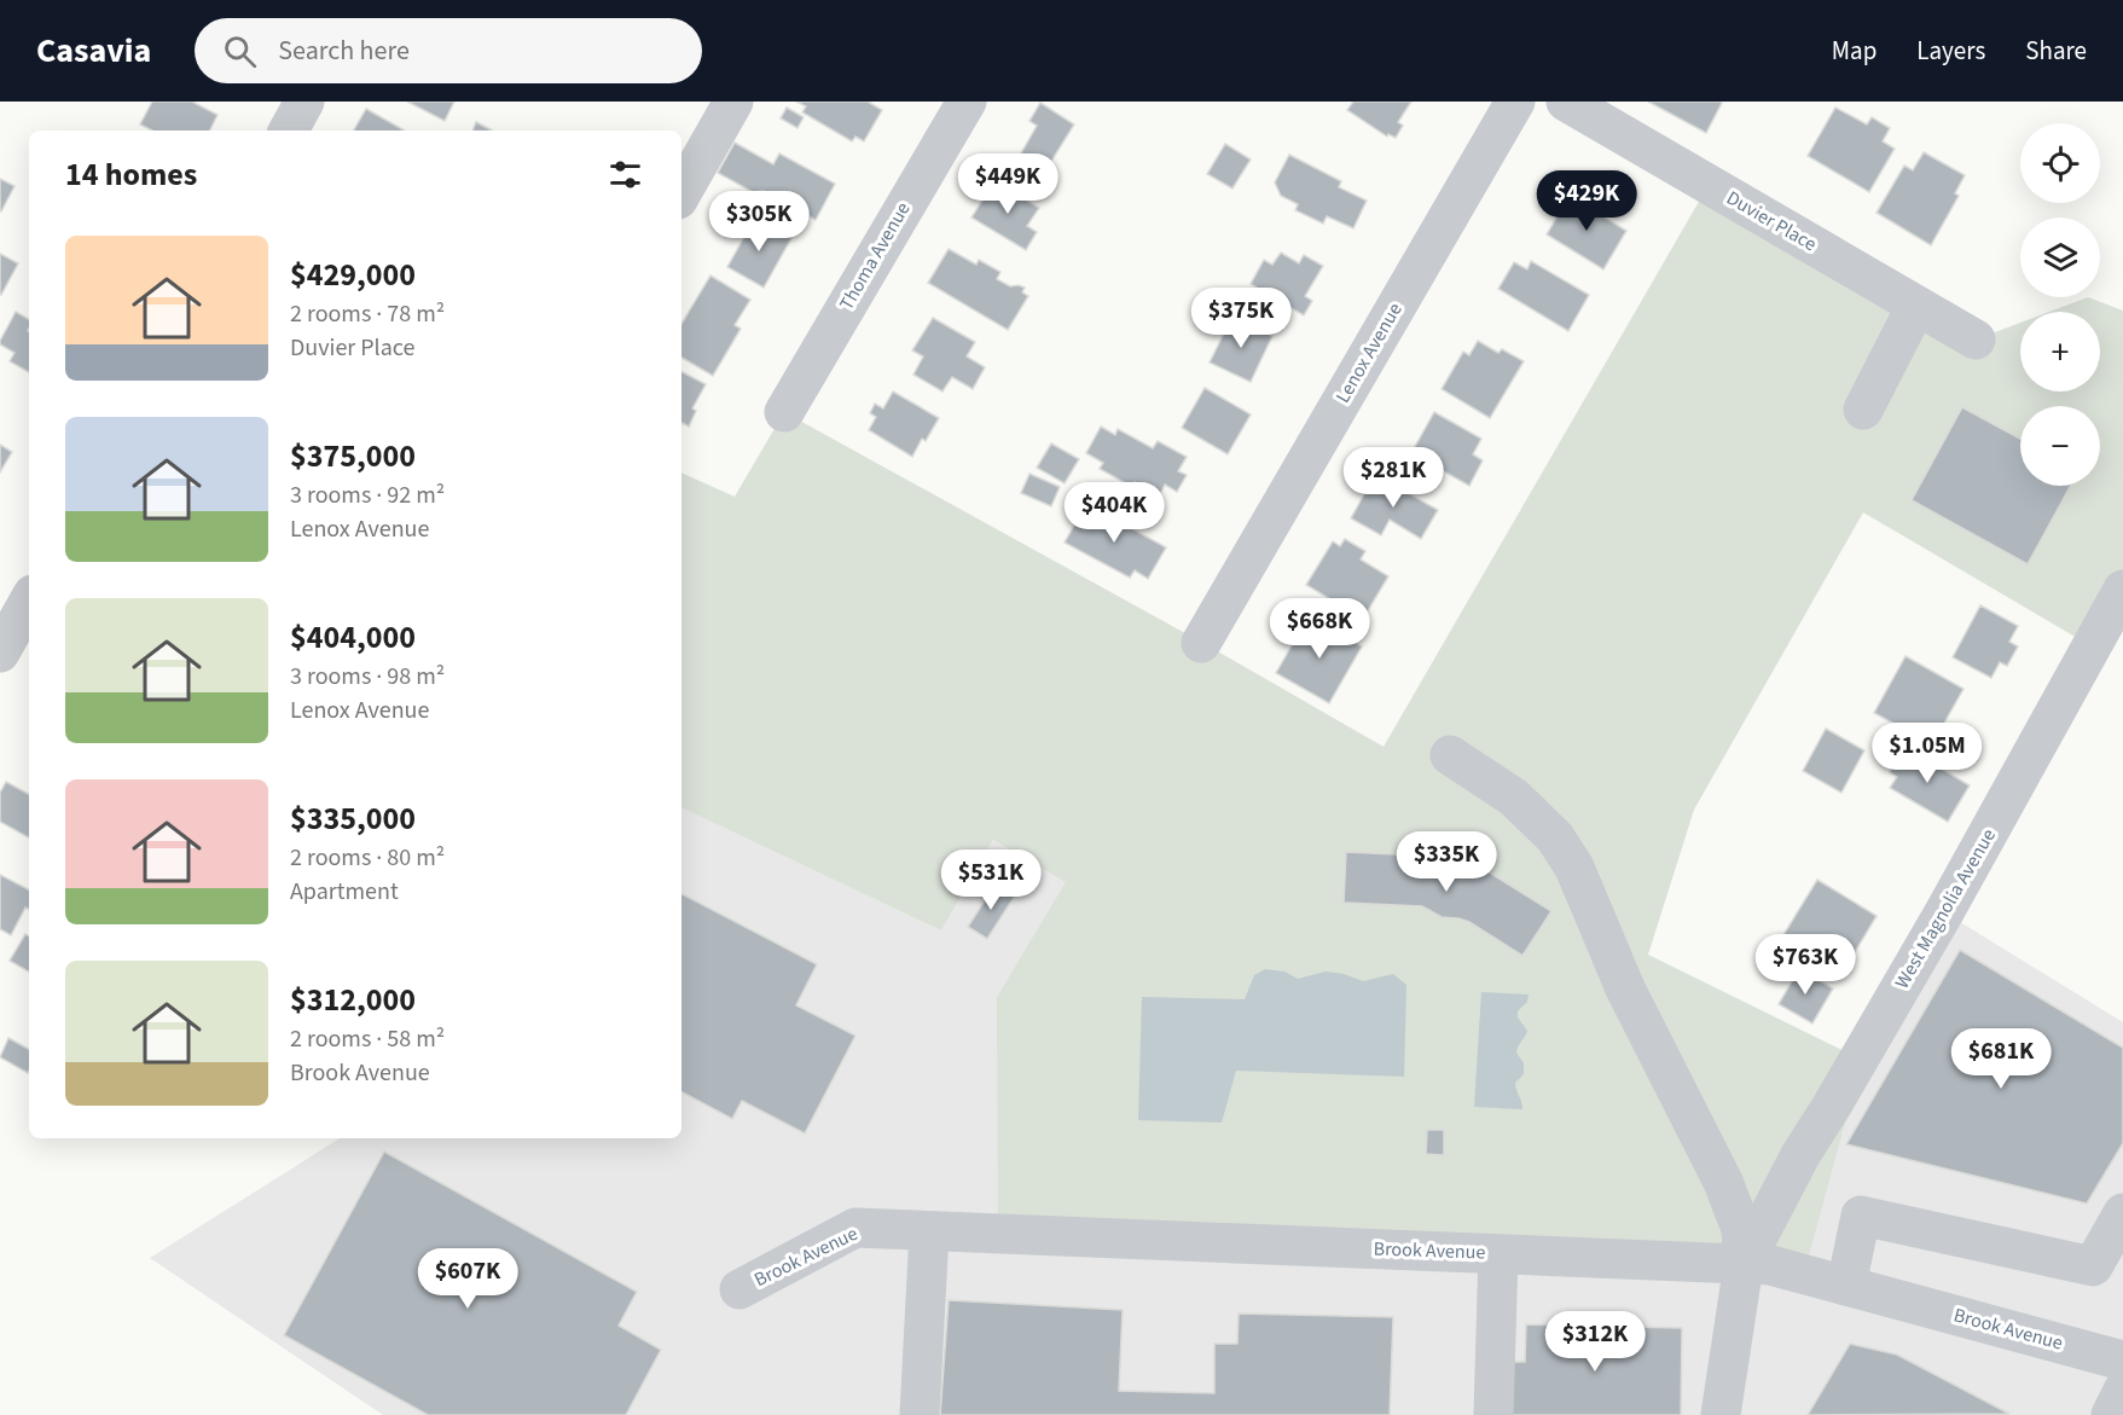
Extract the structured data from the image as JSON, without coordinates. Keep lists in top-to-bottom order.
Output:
{
  "streets": {
    "street": [
      "Duvier Place",
      "Thoma Avenue",
      "Lenox Avenue",
      "West Magnolia Avenue",
      "Brook Avenue"
    ]
  },
  "crossings": [
    ["West Magnolia Avenue", "Brook Avenue"]
  ],
  "page": {
    "header": "Casavia",
    "search": "Search here",
    "nav": ["Map", "Layers", "Share"],
    "map_buttons": ["+", "−"],
    "heading": "14 homes",
    "price": [
      "$449K",
      "$429K",
      "$305K",
      "$375K",
      "$281K",
      "$404K",
      "$668K",
      "$1.05M",
      "$335K",
      "$531K",
      "$763K",
      "$681K",
      "$607K",
      "$312K"
    ],
    "list": [
      {
        "name": "$429,000",
        "note": "2 rooms · 78 m² · Duvier Place"
      },
      {
        "name": "$375,000",
        "note": "3 rooms · 92 m² · Lenox Avenue"
      },
      {
        "name": "$404,000",
        "note": "3 rooms · 98 m² · Lenox Avenue"
      },
      {
        "name": "$335,000",
        "note": "2 rooms · 80 m² · Apartment"
      },
      {
        "name": "$312,000",
        "note": "2 rooms · 58 m² · Brook Avenue"
      }
    ]
  }
}
